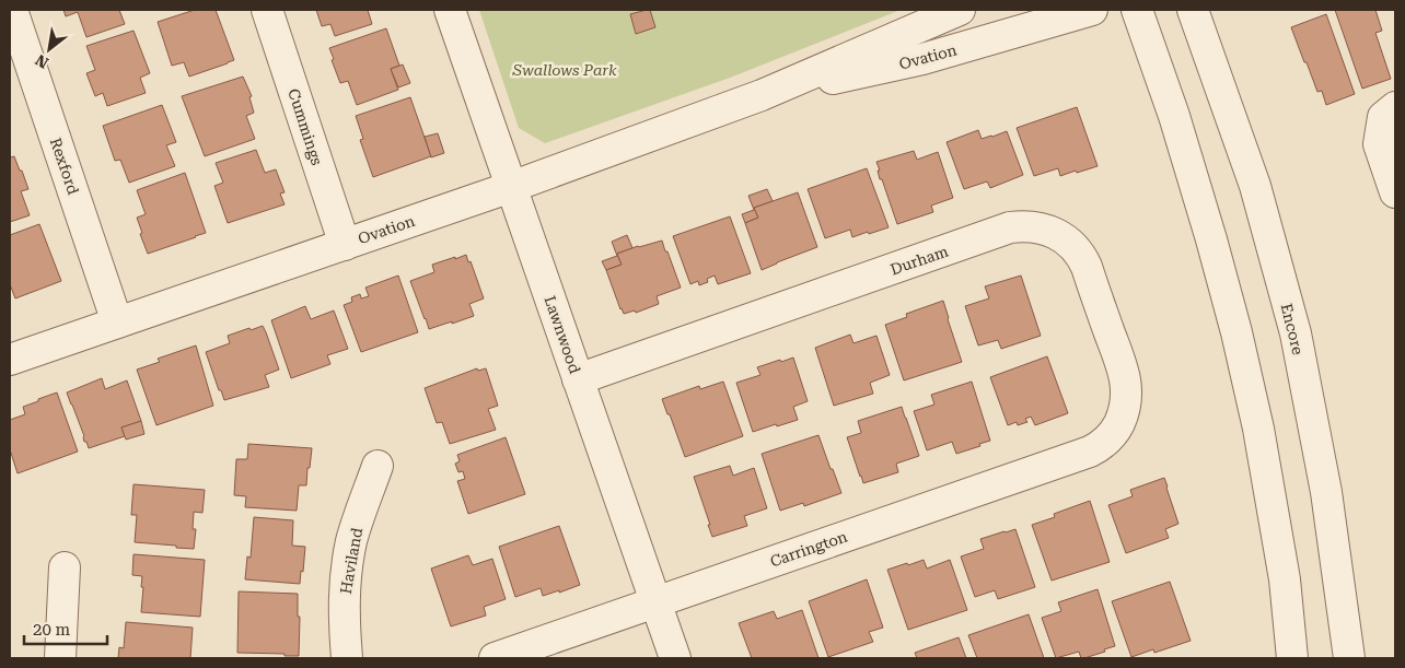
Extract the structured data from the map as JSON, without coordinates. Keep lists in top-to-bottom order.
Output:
{
  "streets": {
    "street": [
      "Ovation",
      "Cummings",
      "Rexford",
      "Durham",
      "Encore",
      "Lawnwood",
      "Carrington",
      "Haviland"
    ]
  },
  "crossings": [
    ["Ovation", "Cummings"],
    ["Ovation", "Rexford"],
    ["Ovation", "Lawnwood"],
    ["Durham", "Lawnwood"],
    ["Durham", "Carrington"],
    ["Lawnwood", "Carrington"]
  ],
  "parks": ["Swallows Park"],
  "scale_bar": "20 m",
  "north": "bottom left"
}
